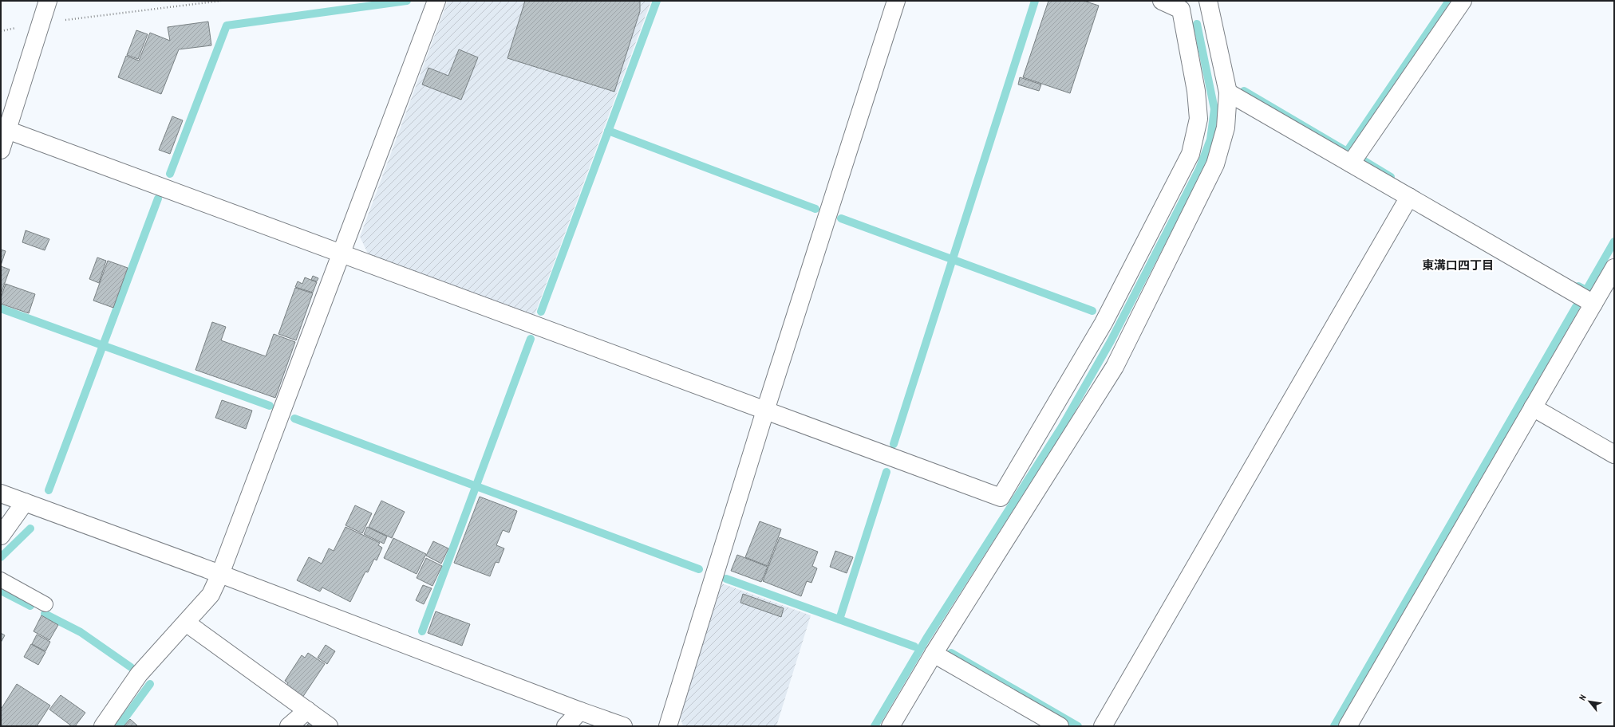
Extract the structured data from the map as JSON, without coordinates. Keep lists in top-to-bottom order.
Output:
{
  "districts": ["東溝口四丁目"],
  "north": "top left"
}
